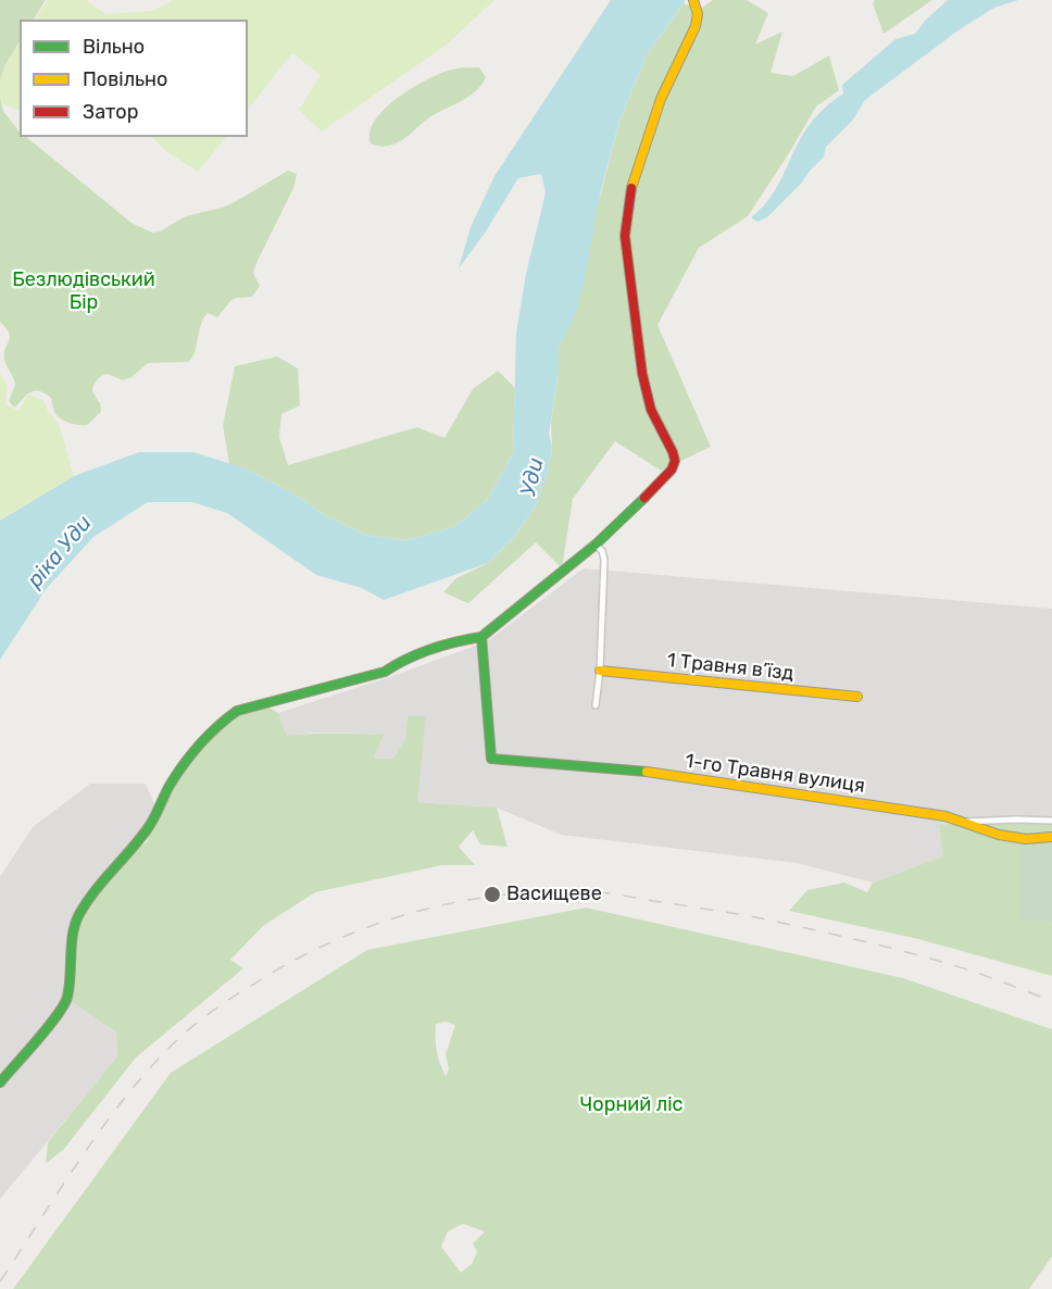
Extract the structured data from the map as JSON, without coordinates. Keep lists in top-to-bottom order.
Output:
{
  "streets": {
    "street": ["1 Травня в’їзд", "1-го Травня вулиця"]
  },
  "water": ["Уди", "ріка Уди"],
  "parks": ["Безлюдівський Бір", "Чорний ліс"],
  "places": ["Васищеве"],
  "legend": ["Вільно", "Повільно", "Затор"]
}
